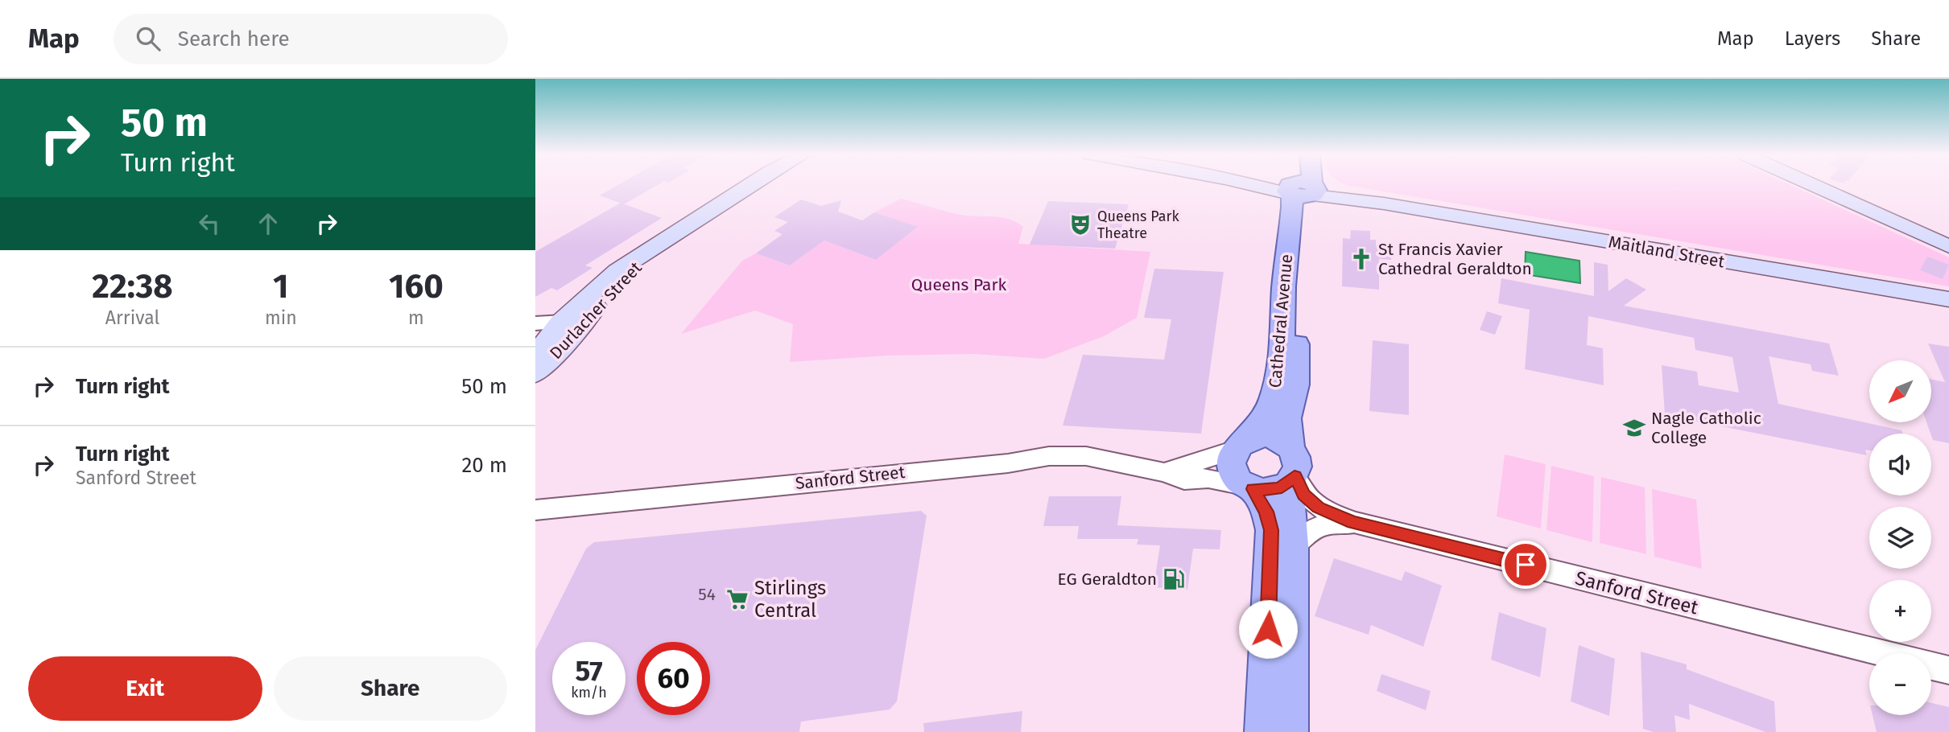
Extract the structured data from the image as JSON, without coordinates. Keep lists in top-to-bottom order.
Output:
{
  "streets": {
    "main road": ["Maitland Street", "Durlacher Street", "Cathedral Avenue"],
    "street": ["Sanford Street"]
  },
  "crossings": [
    ["Maitland Street", "Cathedral Avenue"],
    ["Cathedral Avenue", "Sanford Street"]
  ],
  "parks": ["Queens Park"],
  "places": {
    "theatre": ["Queens Park Theatre"],
    "church": ["St Francis Xavier Cathedral Geraldton"],
    "school or university": ["Nagle Catholic College"],
    "fuel station": ["EG Geraldton"],
    "supermarket": ["Stirlings Central"]
  },
  "house_numbers": ["54"],
  "north": "bottom left",
  "page": {
    "header": "Map",
    "search": "Search here",
    "nav": ["Map", "Layers", "Share"],
    "turn": ["50 m", "Turn right"],
    "eta": [
      "22:38",
      "Arrival",
      "1",
      "min",
      "160",
      "m"
    ],
    "list": [
      {
        "name": "Turn right",
        "value": "50 m"
      },
      {
        "name": "Turn right",
        "note": "Sanford Street",
        "value": "20 m"
      }
    ],
    "map_buttons": ["+", "−"],
    "speed": "57 km/h",
    "limit": "60",
    "buttons": ["Exit", "Share"]
  }
}
